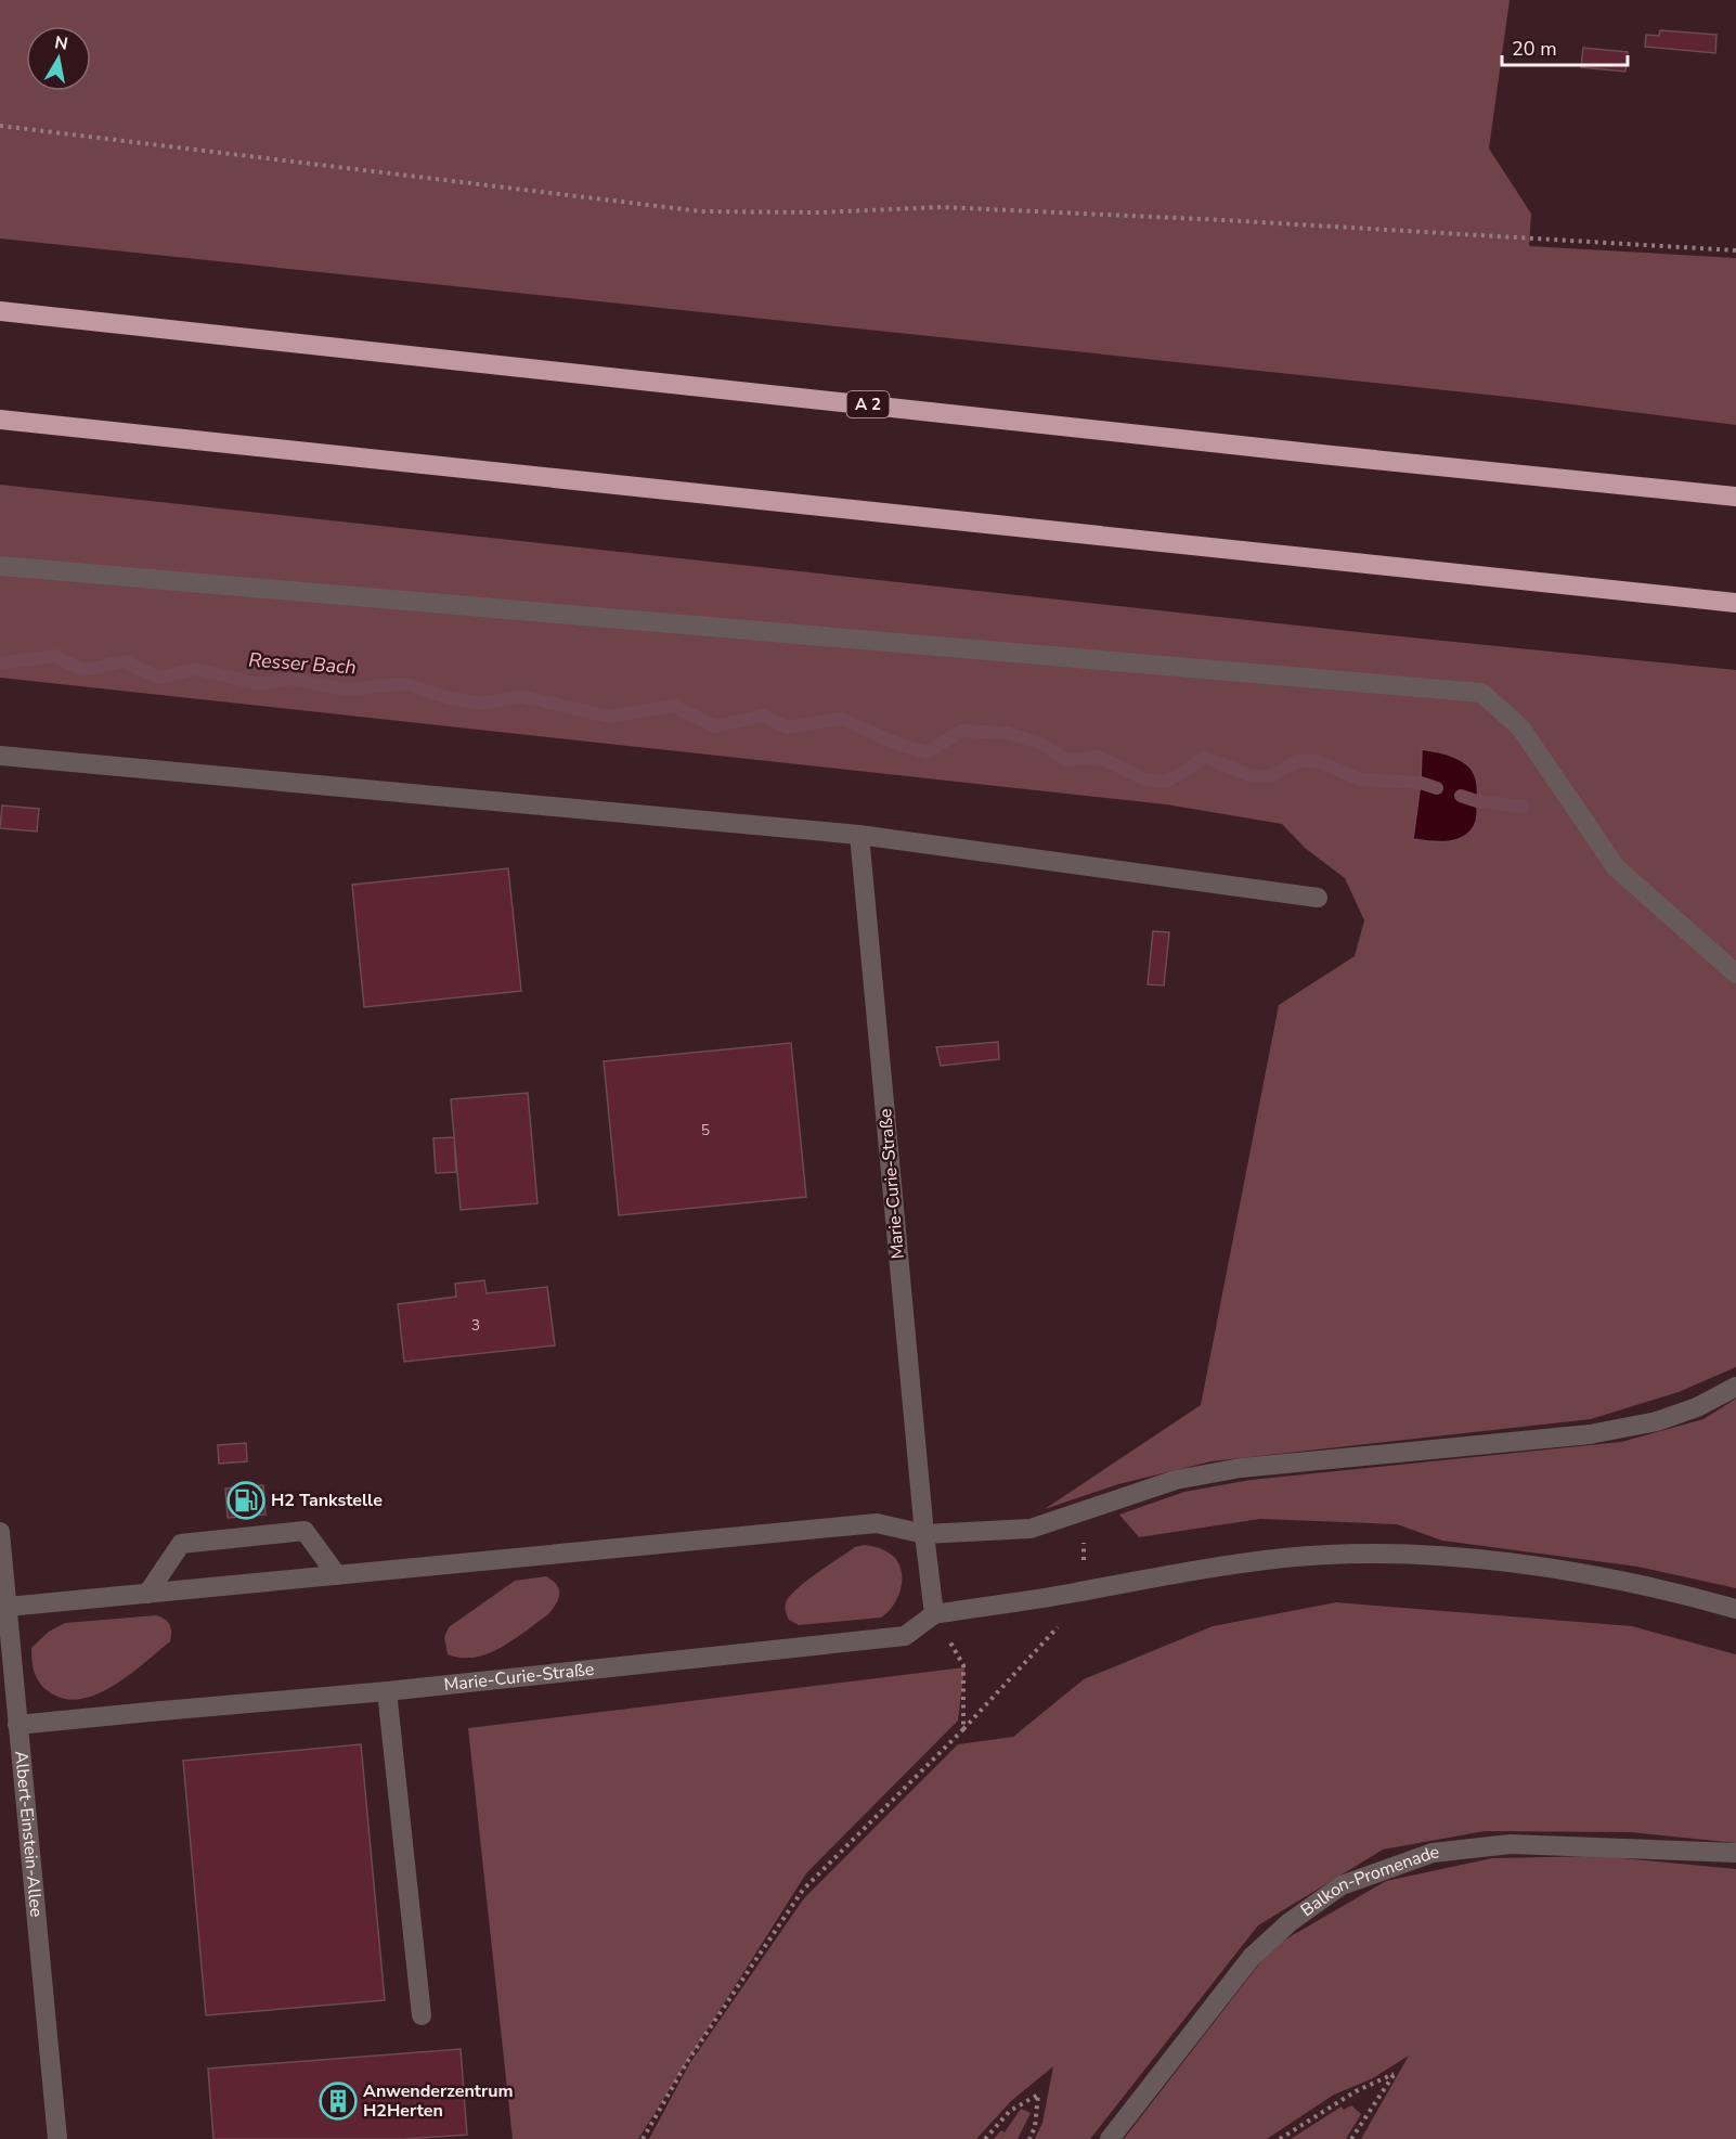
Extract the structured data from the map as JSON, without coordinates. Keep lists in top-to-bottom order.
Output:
{
  "streets": {
    "highway": ["A 2"],
    "street": ["Marie-Curie-Straße", "Albert-Einstein-Allee", "Balkon-Promenade"]
  },
  "crossings": [
    ["Marie-Curie-Straße", "Albert-Einstein-Allee"]
  ],
  "water": ["Resser Bach"],
  "places": {
    "fuel station": ["H2 Tankstelle"],
    "building": ["Anwenderzentrum H2Herten"]
  },
  "house_numbers": ["5", "3"],
  "scale_bar": "20 m",
  "north": "top"
}
